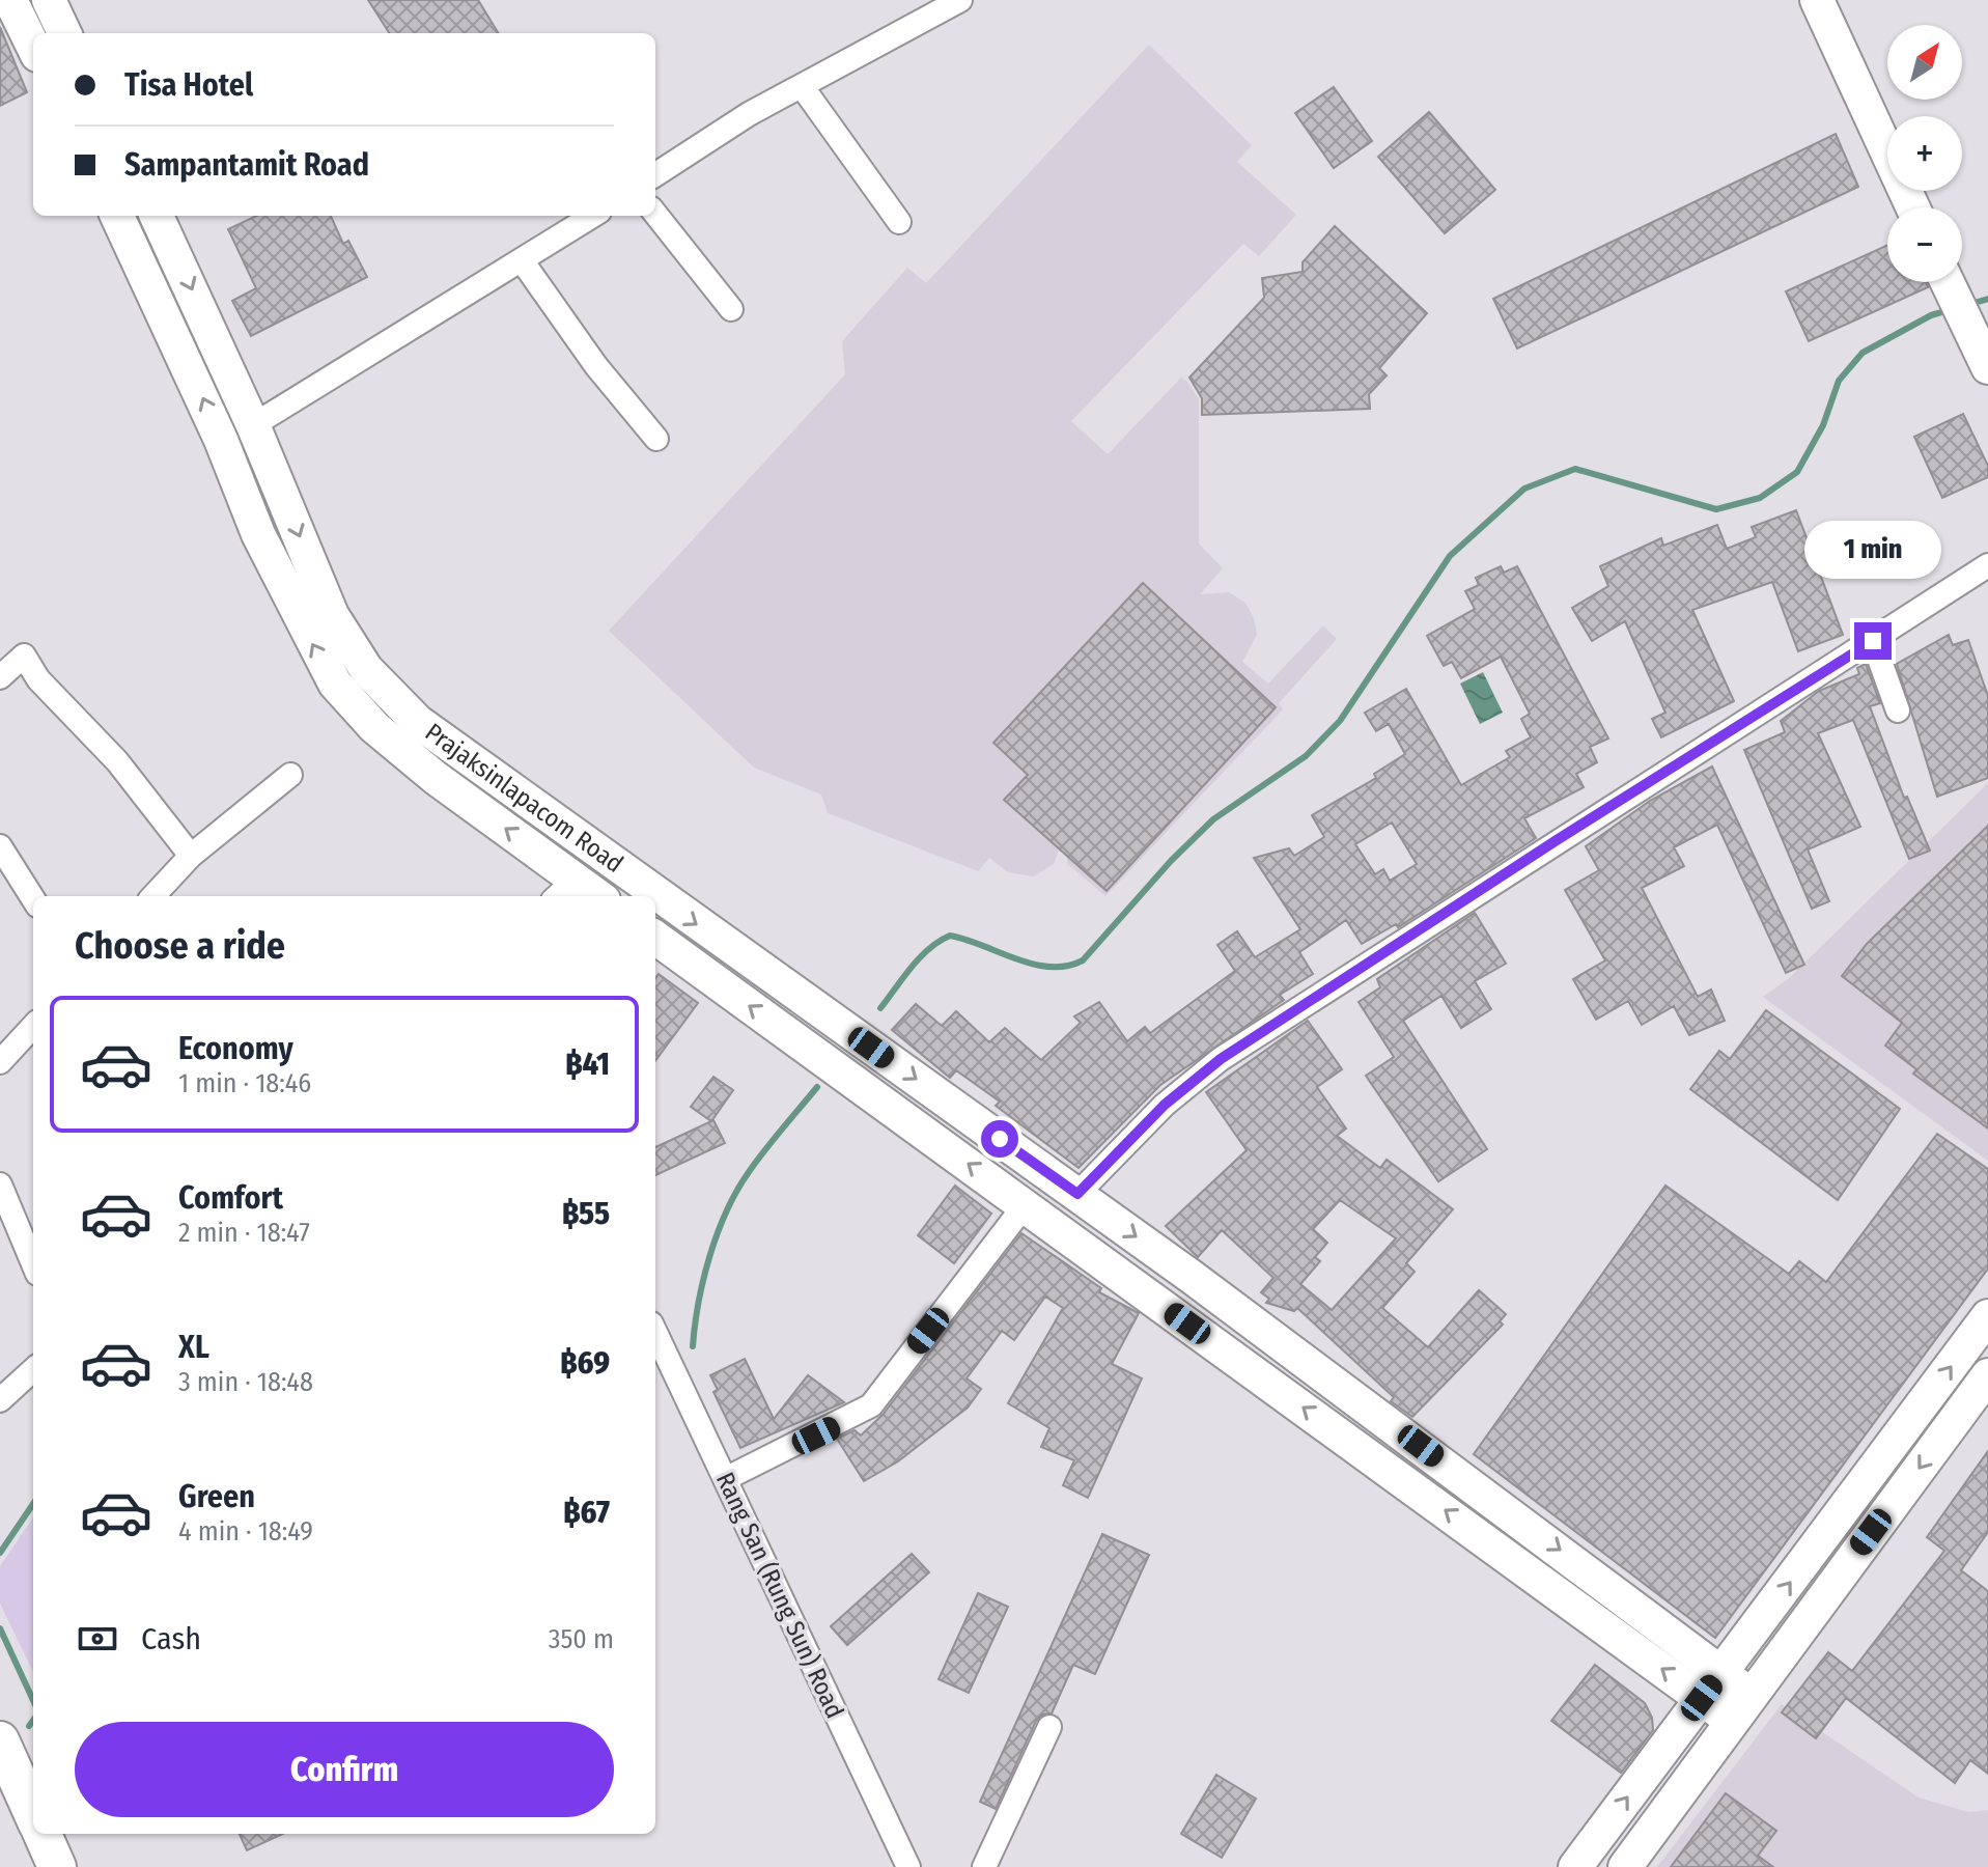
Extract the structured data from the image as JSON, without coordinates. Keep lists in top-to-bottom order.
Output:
{
  "streets": {
    "street": ["Prajaksinlapacom Road", "Rang San (Rung Sun) Road"]
  },
  "north": "top right",
  "page": {
    "map_buttons": ["+", "−"],
    "banner": ["Tisa Hotel", "Sampantamit Road"],
    "bubble": "1 min",
    "heading": "Choose a ride",
    "list": [
      {
        "name": "Economy",
        "note": "1 min · 18:46",
        "value": "฿41"
      },
      {
        "name": "Comfort",
        "note": "2 min · 18:47",
        "value": "฿55"
      },
      {
        "name": "XL",
        "note": "3 min · 18:48",
        "value": "฿69"
      },
      {
        "name": "Green",
        "note": "4 min · 18:49",
        "value": "฿67"
      }
    ],
    "pay": ["Cash", "350 m"],
    "buttons": "Confirm"
  }
}
